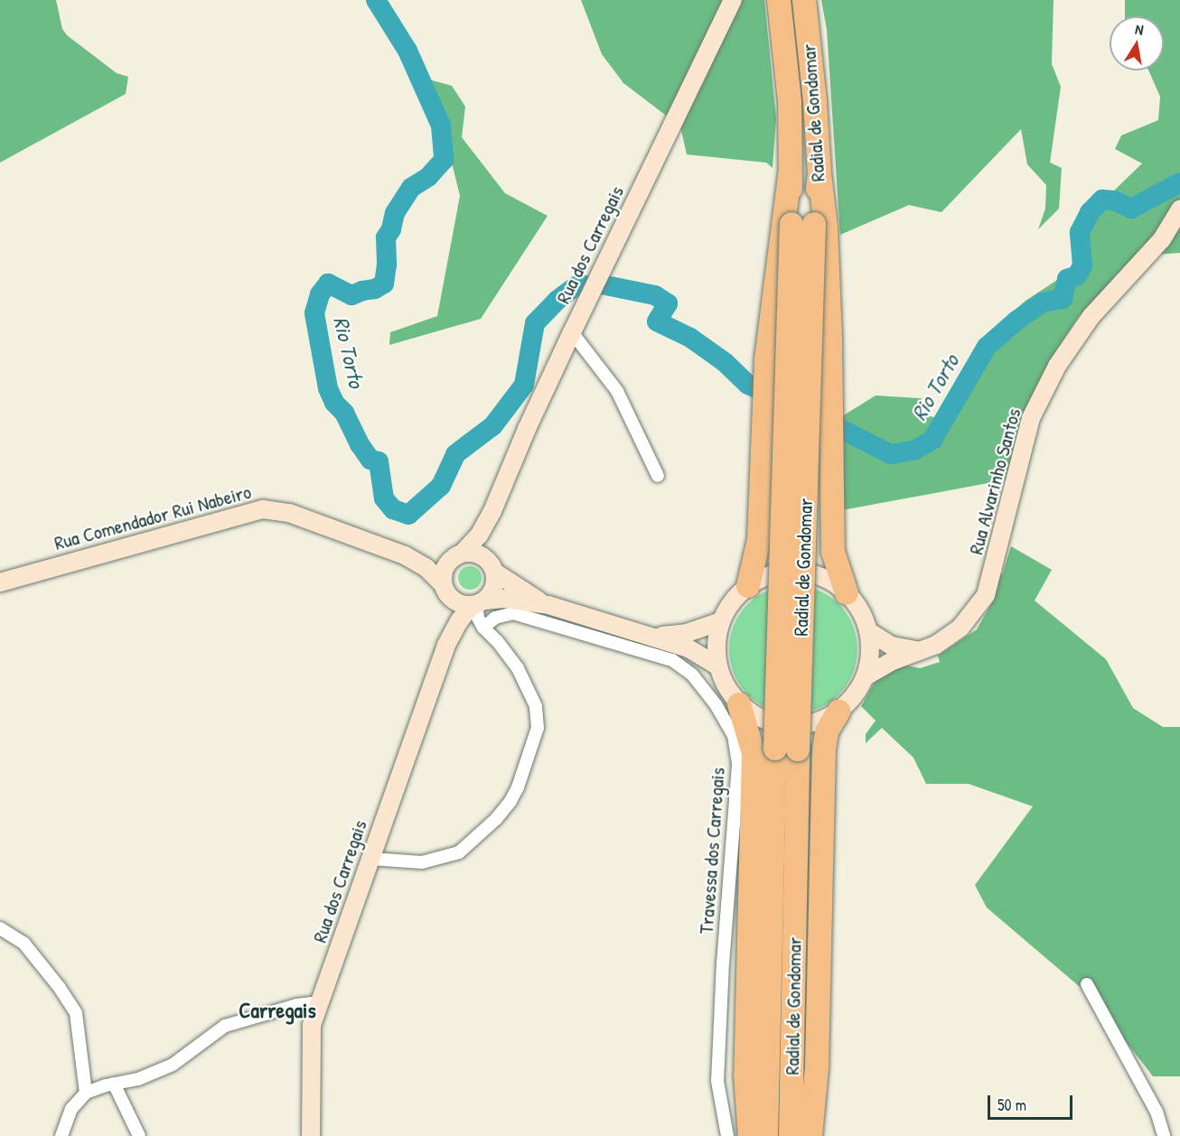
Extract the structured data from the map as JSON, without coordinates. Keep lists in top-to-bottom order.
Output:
{
  "streets": {
    "highway": ["Radial de Gondomar"],
    "street": [
      "Rua dos Carregais",
      "Rua Alvarinho Santos",
      "Rua Comendador Rui Nabeiro",
      "Travessa dos Carregais"
    ]
  },
  "crossings": [
    ["Rua dos Carregais", "Rua Comendador Rui Nabeiro"]
  ],
  "districts": ["Carregais"],
  "water": ["Rio Torto"],
  "scale_bar": "50 m",
  "north": "top"
}
